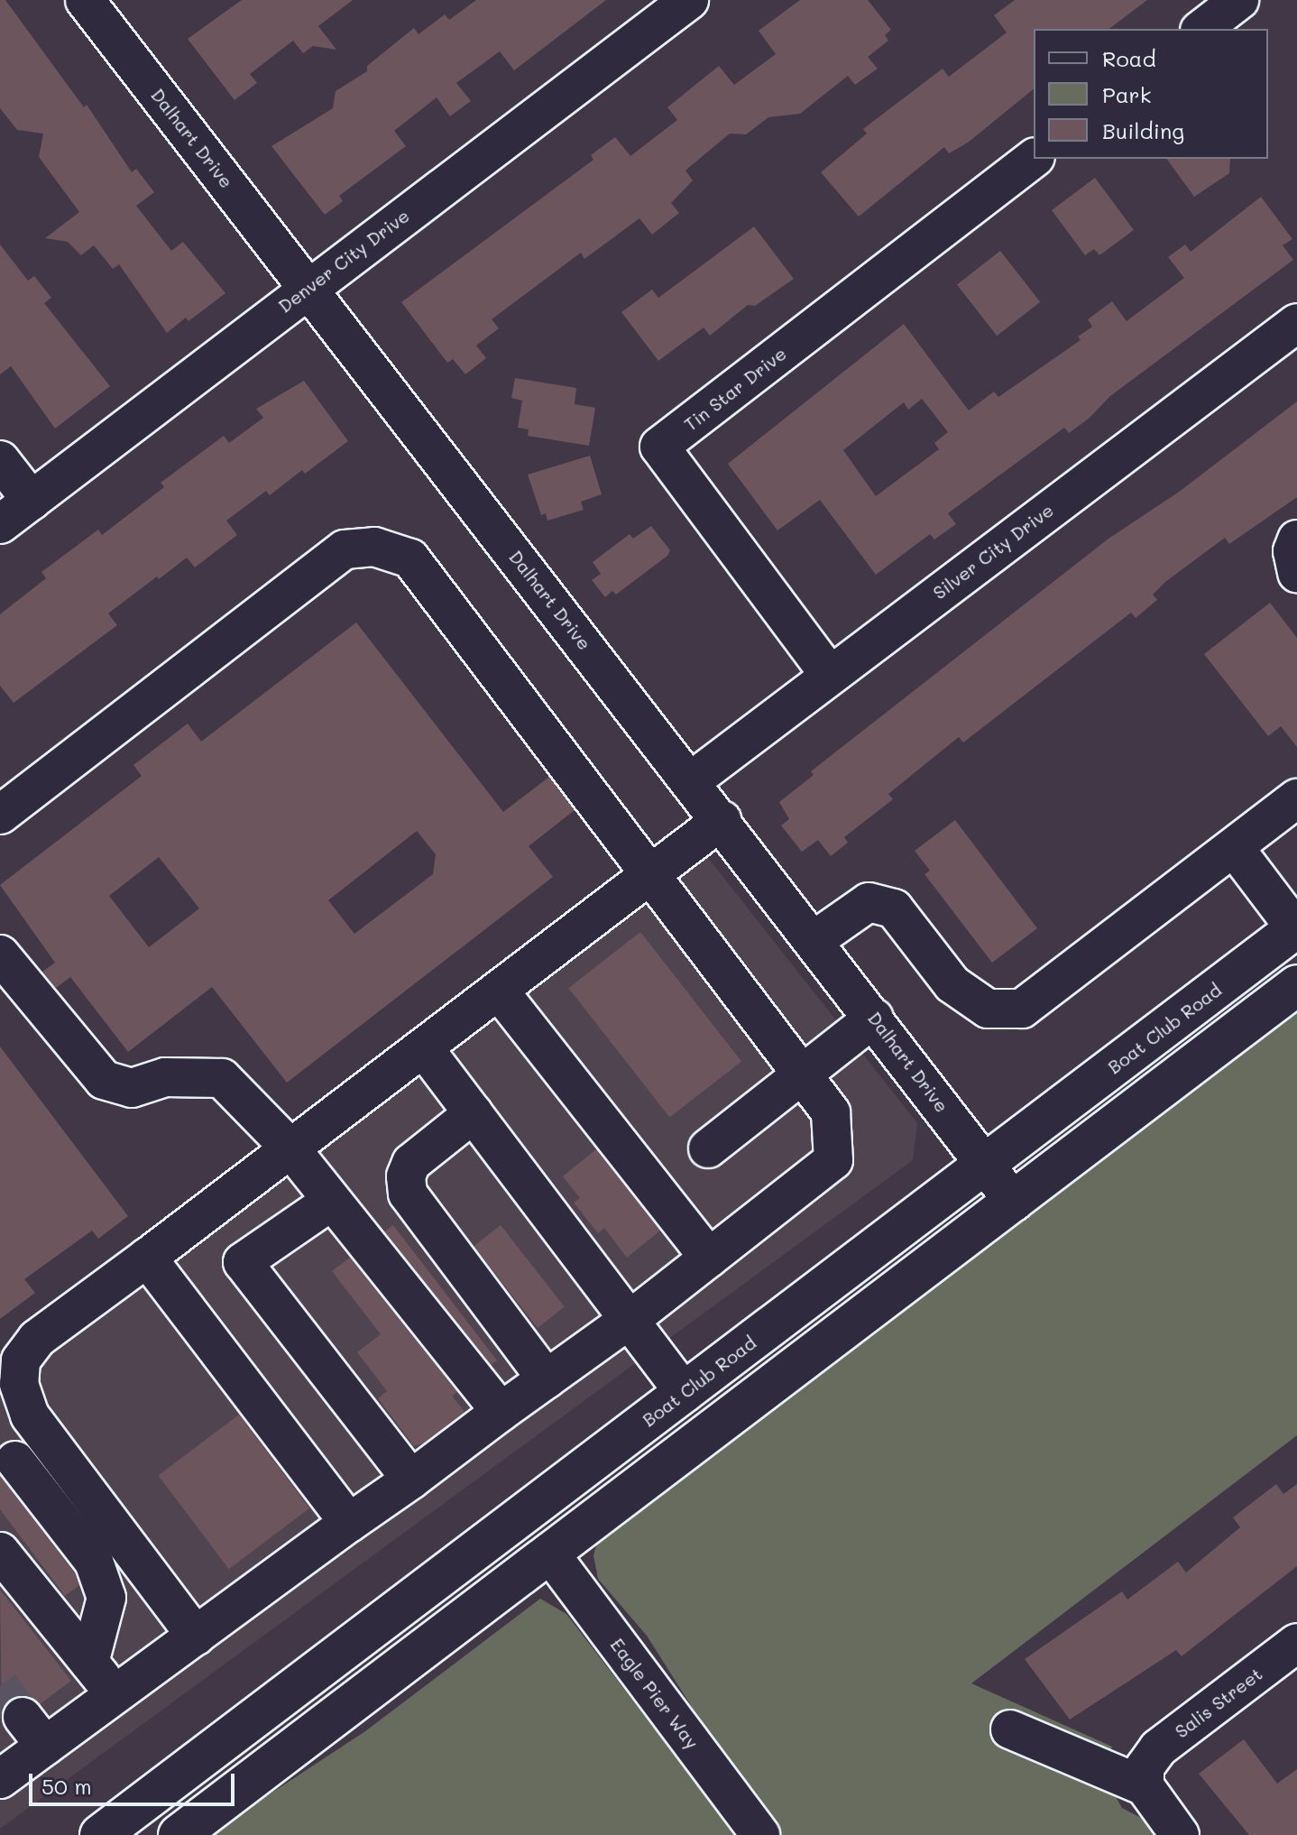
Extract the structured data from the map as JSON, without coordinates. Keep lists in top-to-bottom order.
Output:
{
  "streets": {
    "main road": ["Boat Club Road"],
    "street": [
      "Dalhart Drive",
      "Denver City Drive",
      "Tin Star Drive",
      "Silver City Drive",
      "Eagle Pier Way",
      "Salis Street"
    ]
  },
  "crossings": [
    ["Dalhart Drive", "Denver City Drive"],
    ["Dalhart Drive", "Silver City Drive"],
    ["Dalhart Drive", "Boat Club Road"],
    ["Tin Star Drive", "Silver City Drive"]
  ],
  "legend": ["Road", "Park", "Building"],
  "scale_bar": "50 m"
}
